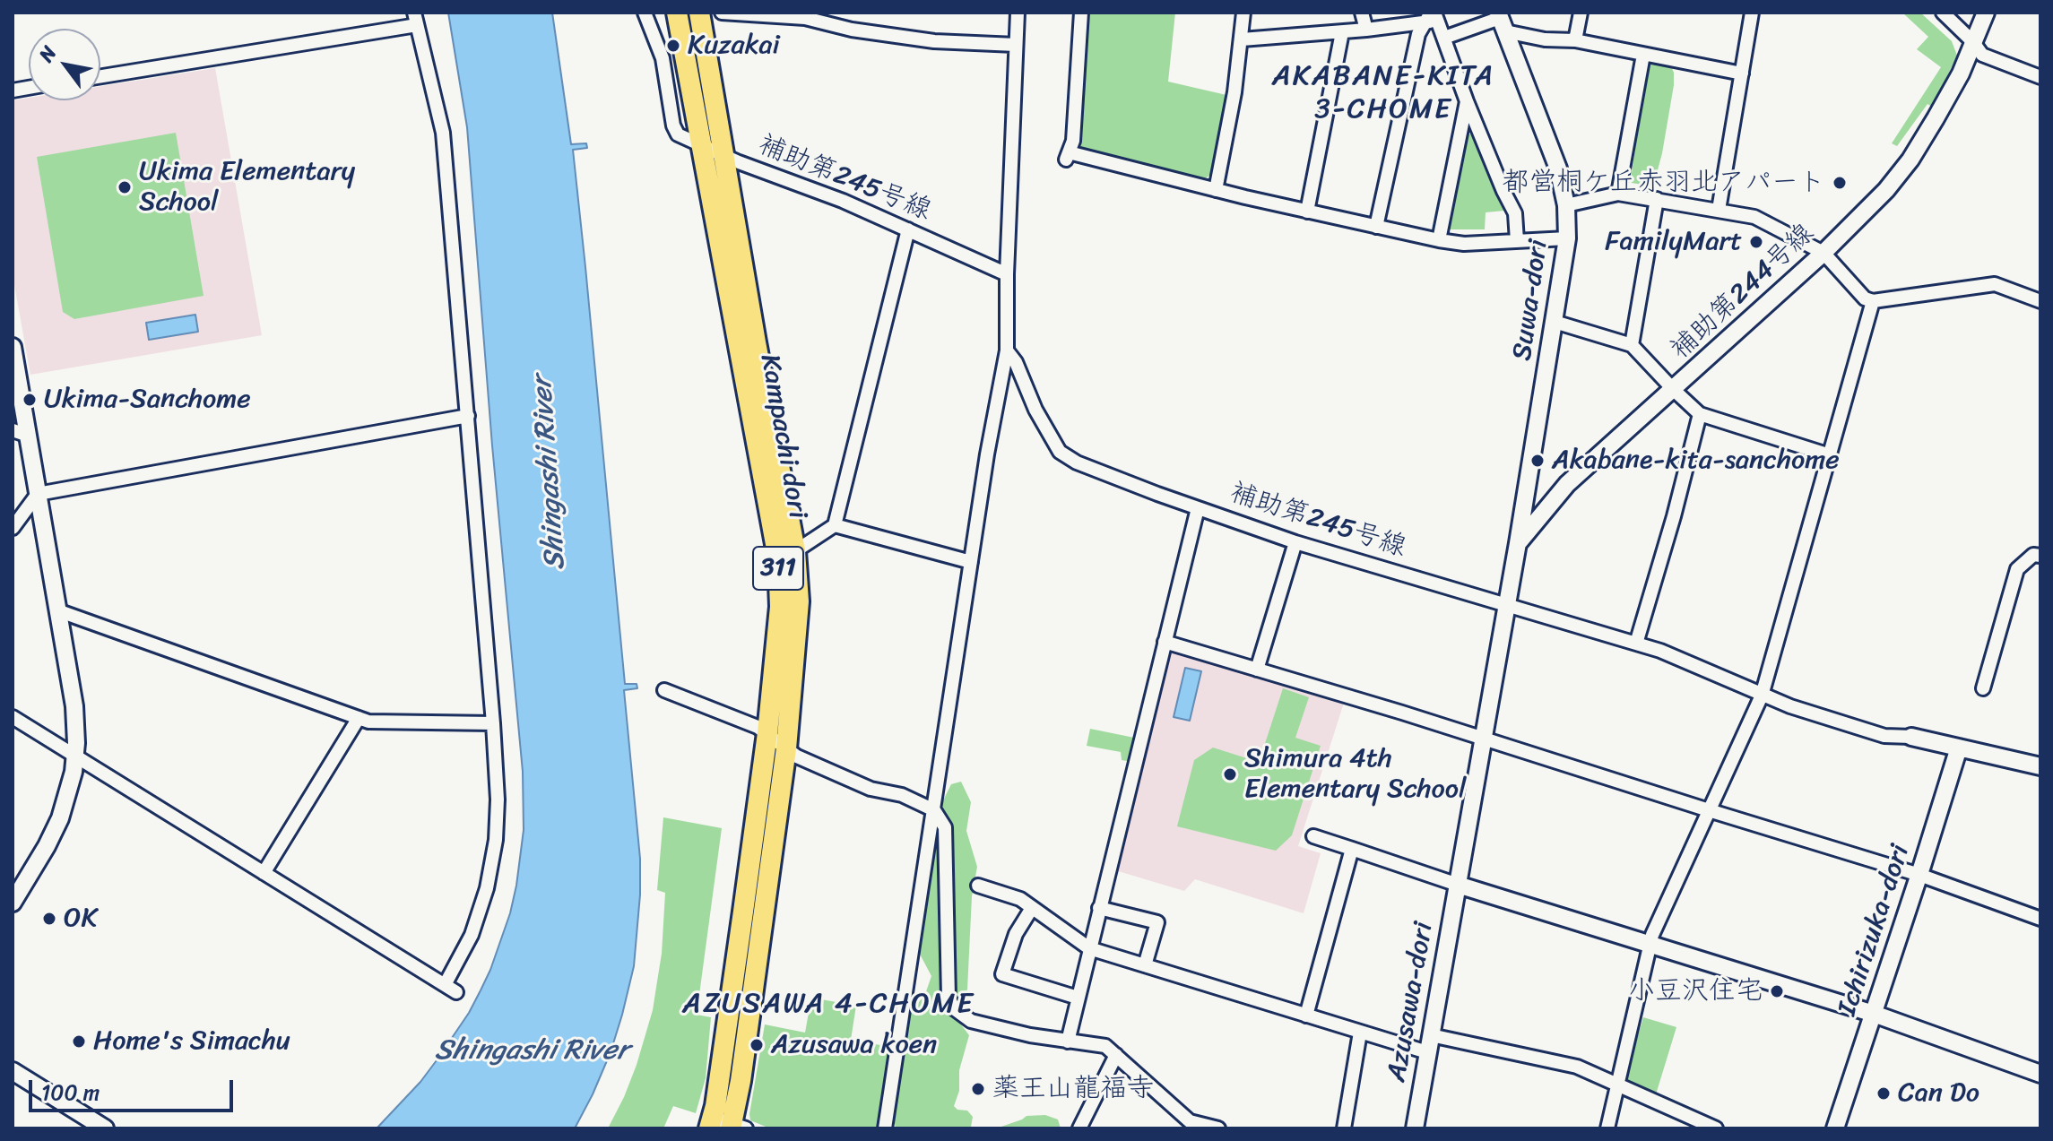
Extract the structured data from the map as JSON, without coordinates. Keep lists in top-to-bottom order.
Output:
{
  "streets": {
    "main road": ["Kampachi dori", "311"],
    "street": [
      "補助第245号線",
      "補助第244号線",
      "Suwa-dori",
      "Ichirizuka-dori",
      "Azusawa-dori"
    ]
  },
  "crossings": [
    ["補助第245号線", "Suwa-dori"],
    ["補助第245号線", "Kampachi dori"],
    ["補助第245号線", "Ichirizuka-dori"],
    ["補助第244号線", "Suwa-dori"],
    ["Suwa-dori", "Azusawa-dori"]
  ],
  "districts": ["AKABANE-KITA 3-CHOME", "AZUSAWA 4-CHOME"],
  "water": ["Shingashi River"],
  "places": [
    "Kuzakai",
    "都営桐ケ丘赤羽北アパート",
    "Ukima Elementary School",
    "FamilyMart",
    "Ukima-Sanchome",
    "Akabane-kita-sanchome",
    "Shimura 4th Elementary School",
    "OK",
    "小豆沢住宅",
    "Home's Simachu",
    "Azusawa koen",
    "薬王山龍福寺",
    "Can Do"
  ],
  "scale_bar": "100 m",
  "north": "top left"
}
